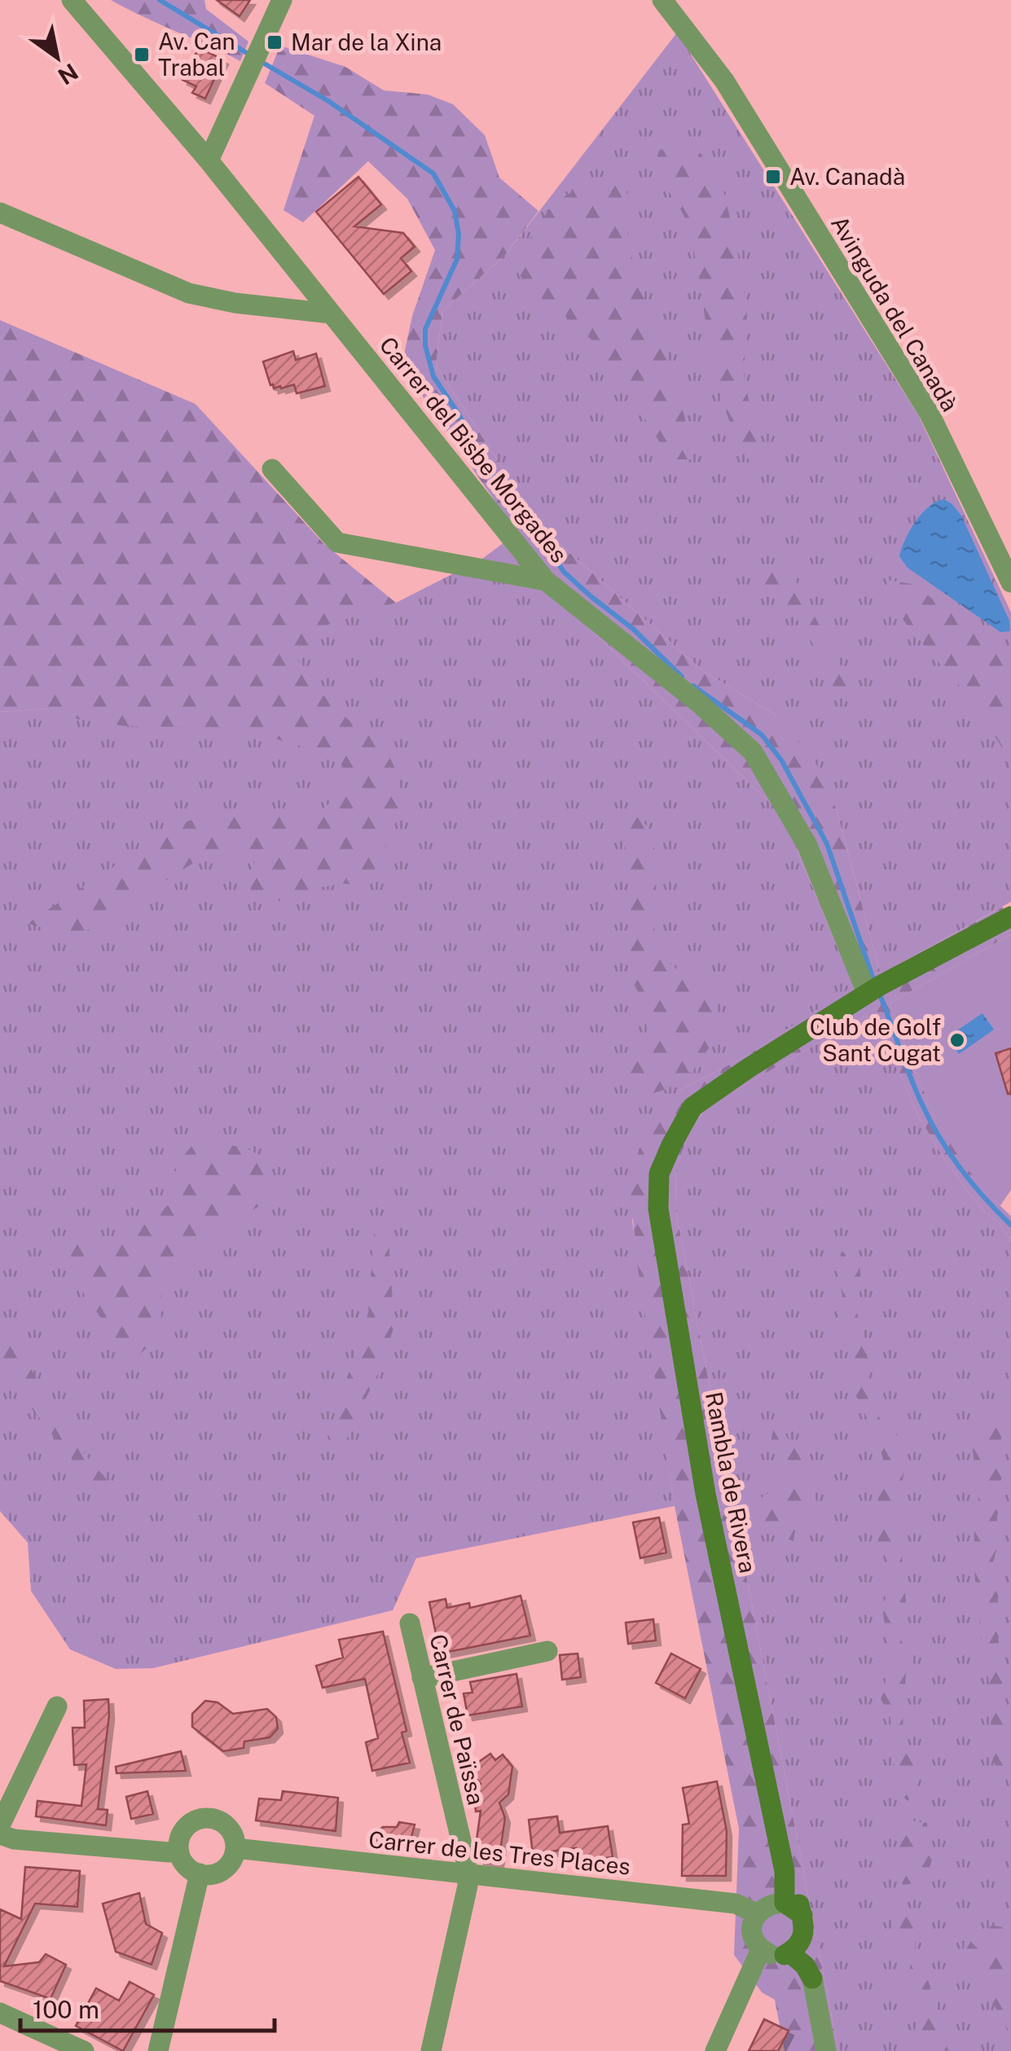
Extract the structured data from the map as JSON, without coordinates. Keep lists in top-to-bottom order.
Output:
{
  "streets": {
    "street": [
      "Avinguda del Canadà",
      "Carrer del Bisbe Morgades",
      "Rambla de Rivera",
      "Carrer de Païssa",
      "Carrer de les Tres Places"
    ]
  },
  "crossings": [
    ["Carrer del Bisbe Morgades", "Rambla de Rivera"],
    ["Carrer de Païssa", "Carrer de les Tres Places"]
  ],
  "places": {
    "transit": ["Mar de la Xina", "Av. Can Trabal", "Av. Canadà"],
    "other": ["Club de Golf Sant Cugat"]
  },
  "scale_bar": "100 m",
  "north": "bottom right"
}
